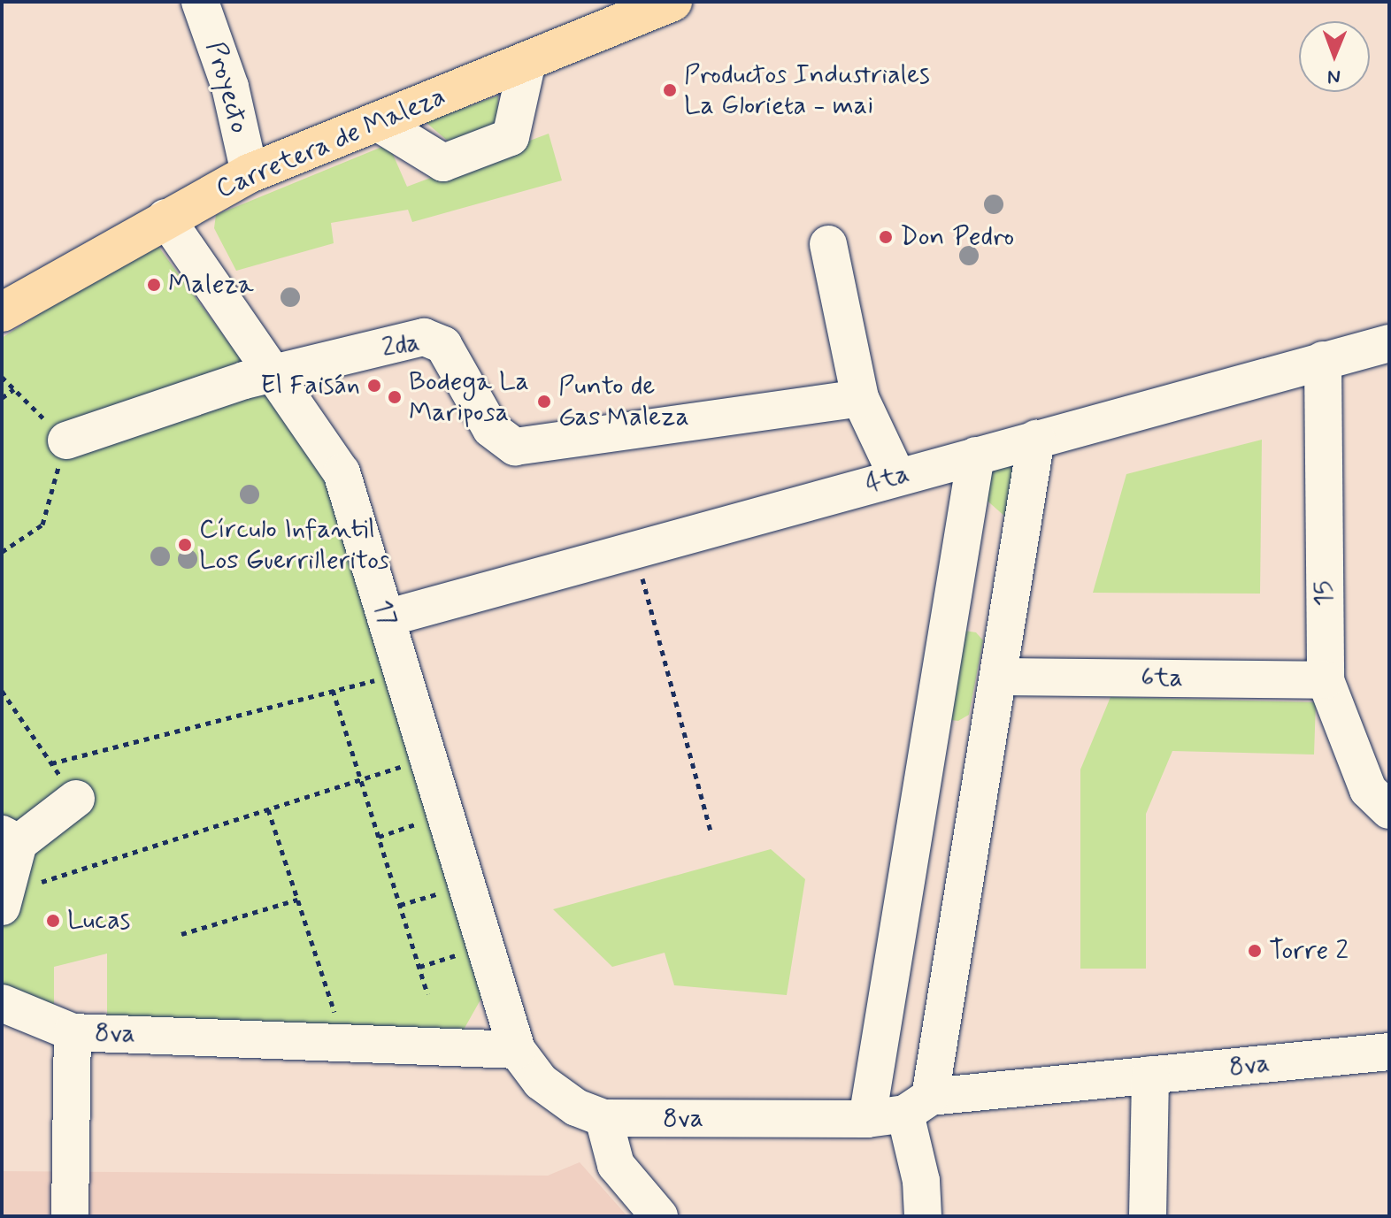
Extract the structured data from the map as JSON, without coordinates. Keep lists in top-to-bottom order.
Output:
{
  "streets": {
    "main road": ["Carretera de Maleza"],
    "street": [
      "Proyecto",
      "2da",
      "4ta",
      "15",
      "17",
      "6ta",
      "8va"
    ]
  },
  "crossings": [
    ["Proyecto", "Carretera de Maleza"],
    ["Carretera de Maleza", "17"],
    ["2da", "17"],
    ["4ta", "15"],
    ["4ta", "17"],
    ["15", "6ta"],
    ["17", "8va"]
  ],
  "places": [
    "Productos Industriales La Glorieta - mai",
    "Don Pedro",
    "Maleza",
    "El Faisán",
    "Bodega La Mariposa",
    "Punto de Gas Maleza",
    "Círculo Infantil Los Guerrilleritos",
    "Lucas",
    "Torre 2"
  ],
  "north": "bottom"
}
